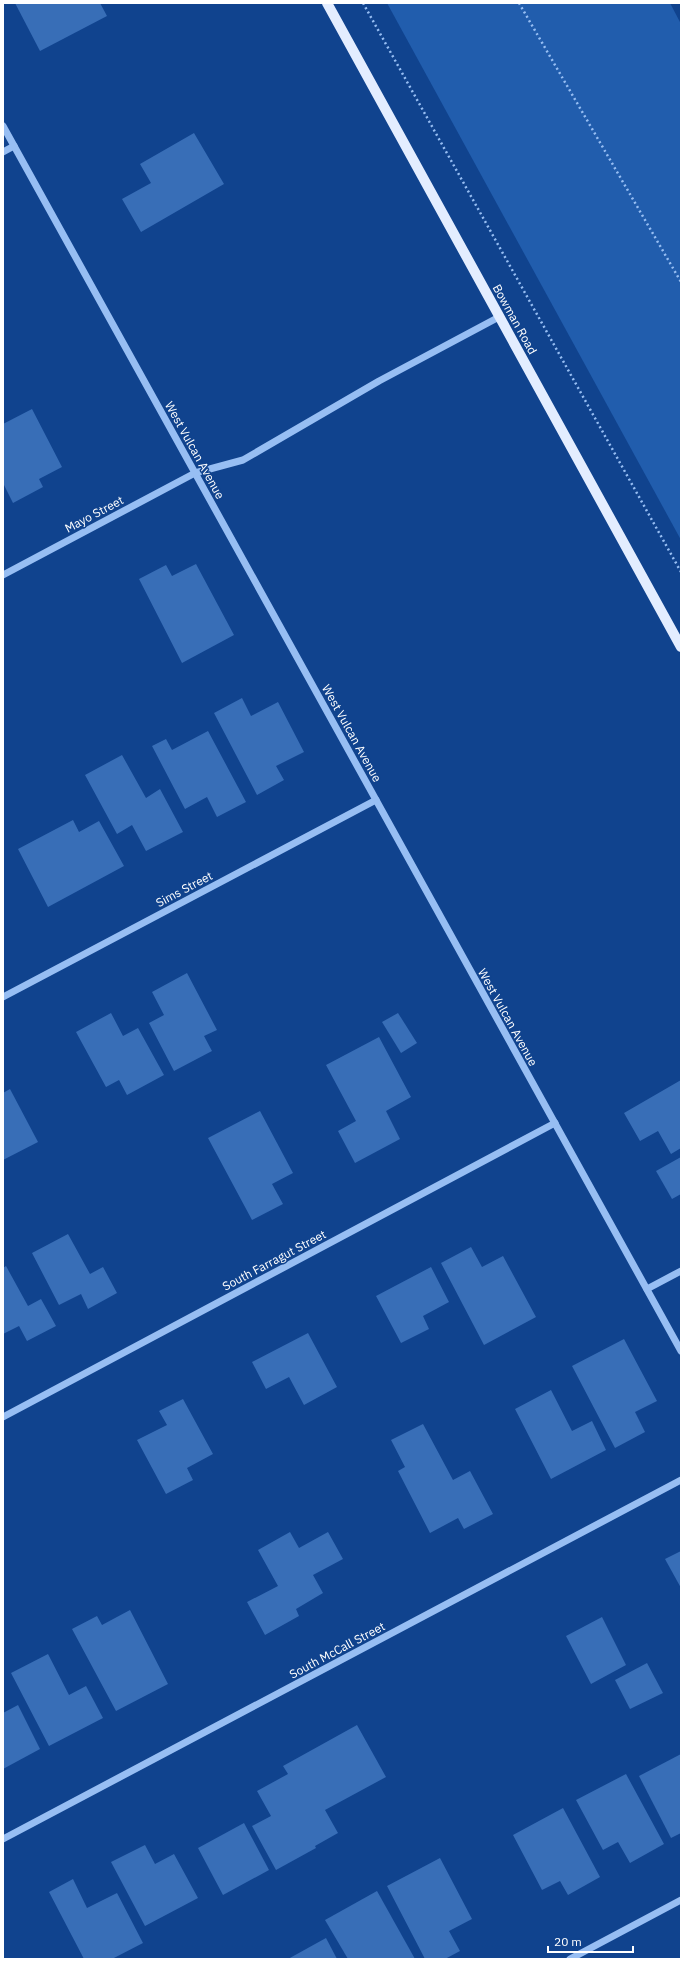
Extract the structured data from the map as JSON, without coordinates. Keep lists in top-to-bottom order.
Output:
{
  "streets": {
    "main road": ["Bowman Road"],
    "street": [
      "West Vulcan Avenue",
      "Mayo Street",
      "Sims Street",
      "South Farragut Street",
      "South McCall Street"
    ]
  },
  "crossings": [
    ["Bowman Road", "Mayo Street"],
    ["West Vulcan Avenue", "Mayo Street"],
    ["West Vulcan Avenue", "Sims Street"],
    ["West Vulcan Avenue", "South Farragut Street"]
  ],
  "scale_bar": "20 m"
}
